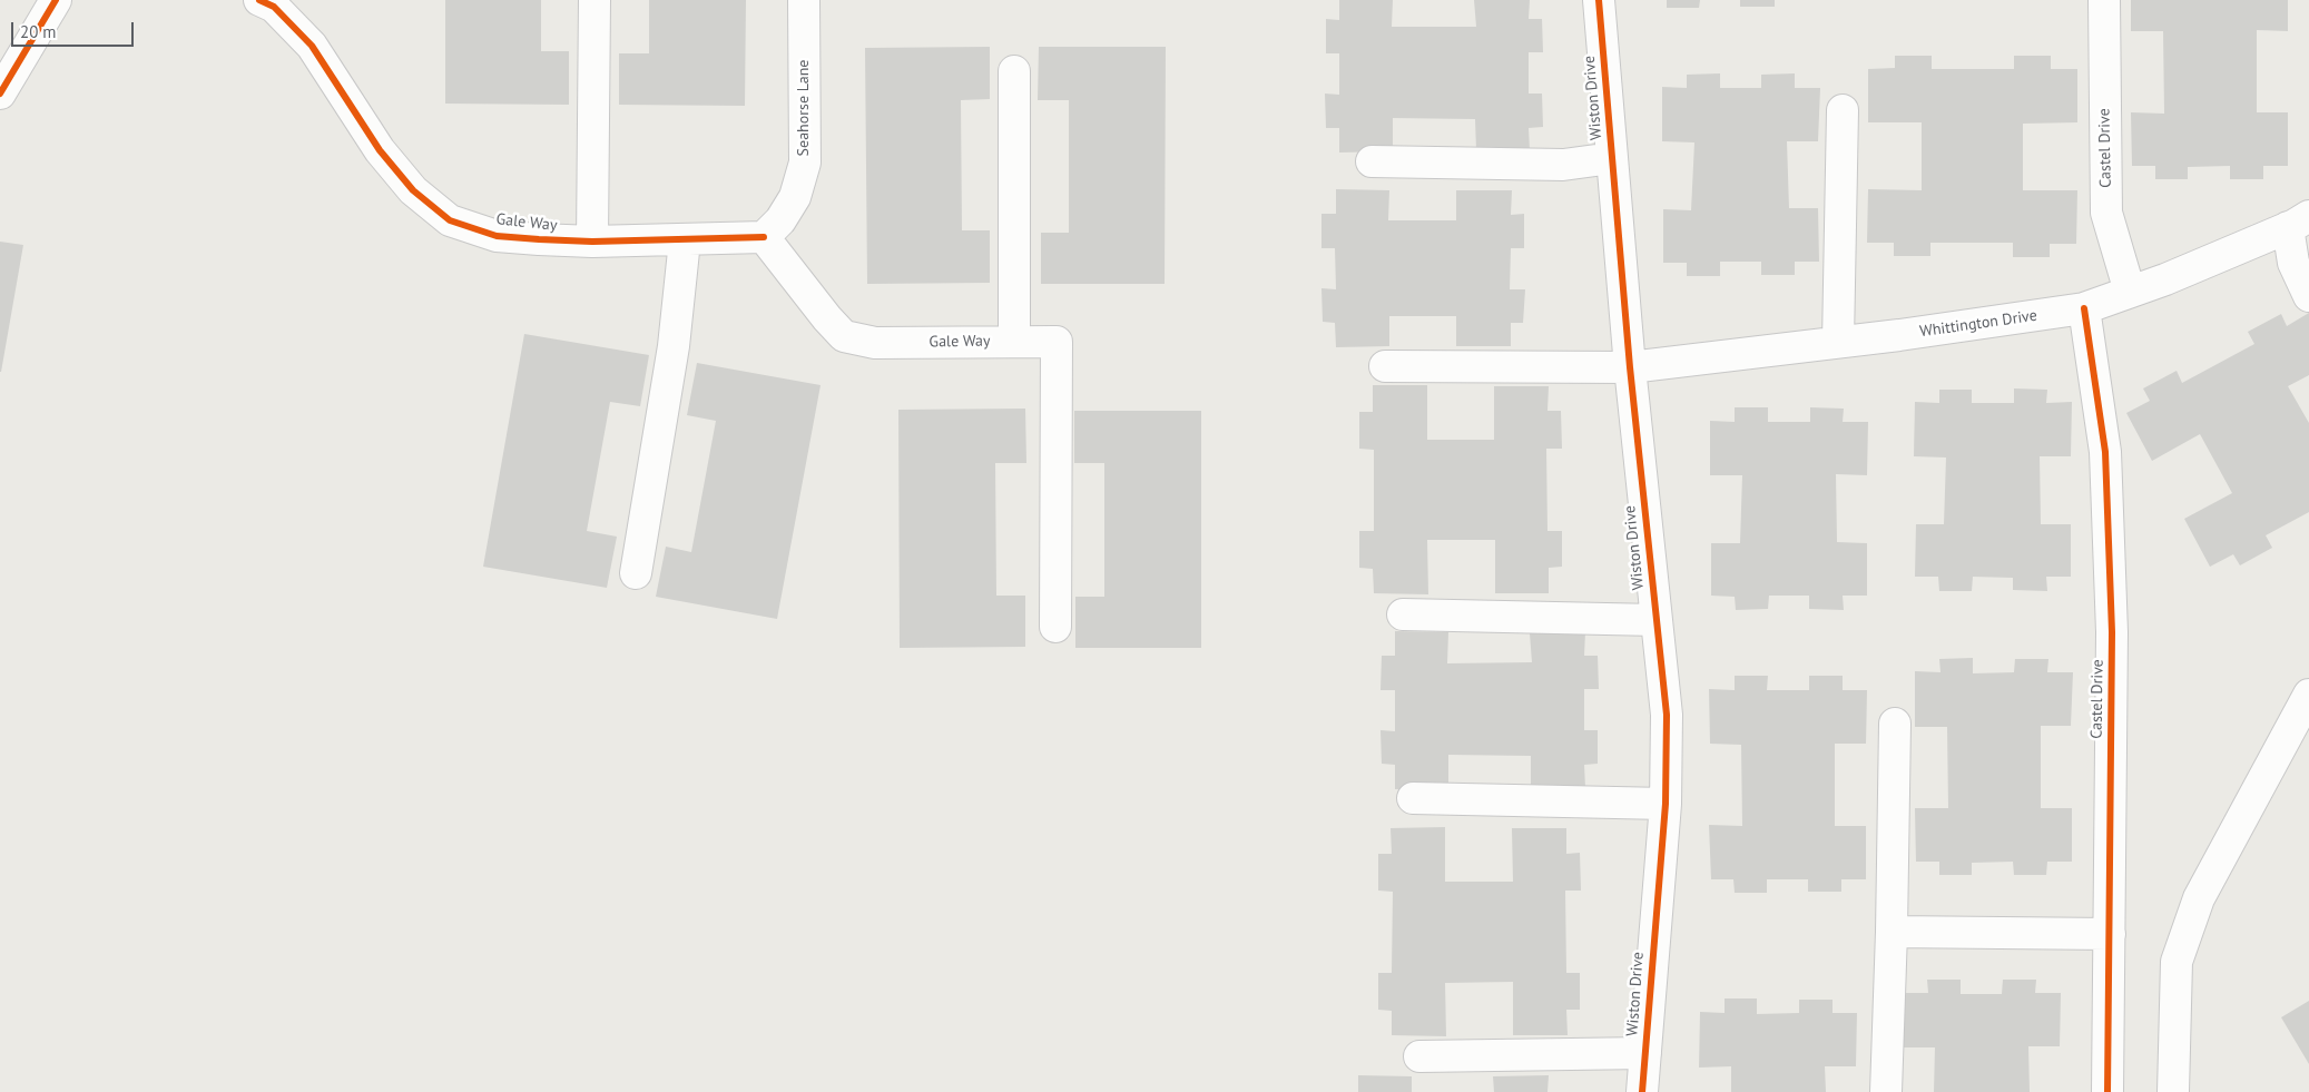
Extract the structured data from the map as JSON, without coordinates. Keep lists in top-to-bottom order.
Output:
{
  "streets": {
    "street": [
      "Wiston Drive",
      "Seahorse Lane",
      "Castel Drive",
      "Gale Way",
      "Whittington Drive"
    ]
  },
  "crossings": [
    ["Wiston Drive", "Whittington Drive"],
    ["Seahorse Lane", "Gale Way"],
    ["Castel Drive", "Whittington Drive"]
  ],
  "scale_bar": "20 m"
}
